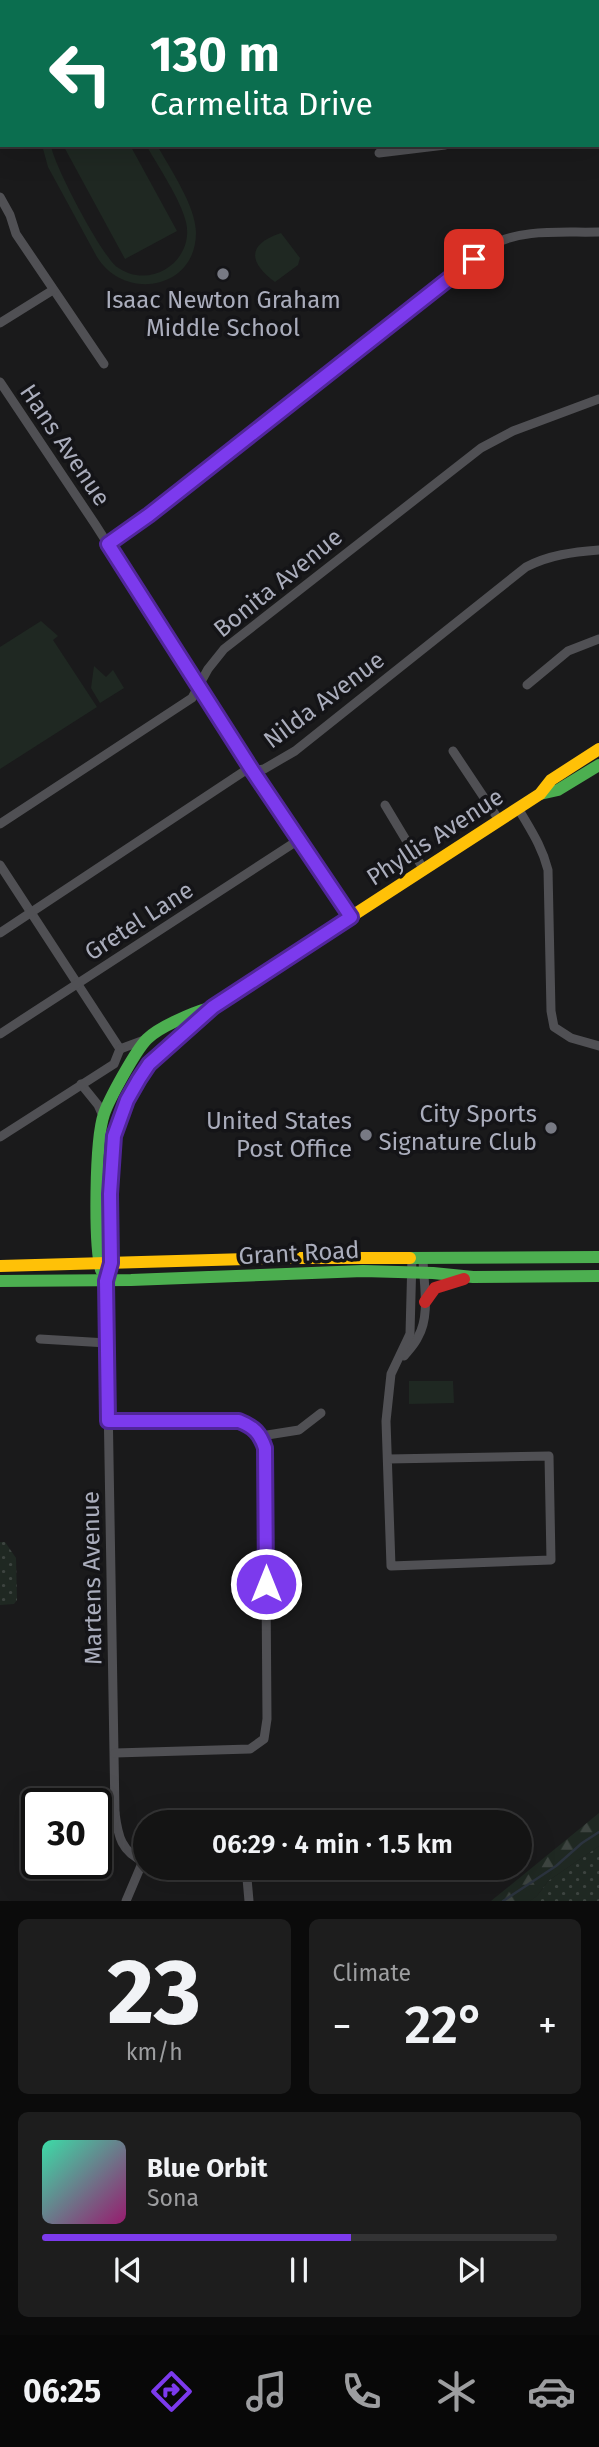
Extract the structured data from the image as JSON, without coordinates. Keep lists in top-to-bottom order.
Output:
{
  "streets": {
    "main road": ["Phyllis Avenue", "Grant Road"],
    "street": [
      "Hans Avenue",
      "Bonita Avenue",
      "Nilda Avenue",
      "Gretel Lane",
      "Martens Avenue"
    ]
  },
  "crossings": [
    ["Hans Avenue", "Bonita Avenue"],
    ["Hans Avenue", "Nilda Avenue"],
    ["Hans Avenue", "Phyllis Avenue"],
    ["Hans Avenue", "Gretel Lane"],
    ["Phyllis Avenue", "Grant Road"],
    ["Phyllis Avenue", "Martens Avenue"],
    ["Grant Road", "Martens Avenue"]
  ],
  "places": ["Isaac Newton Graham Middle School", "City Sports Signature Club", "United States Post Office"],
  "page": {
    "turn": ["130 m", "Carmelita Drive"],
    "limit": "30",
    "trip": "06:29 · 4 min · 1.5 km",
    "tile": [
      ["23", "km/h"],
      "Climate"
    ],
    "heat": ["−", "22°", "+"],
    "song": ["Blue Orbit", "Sona"],
    "tabs": "06:25"
  }
}
